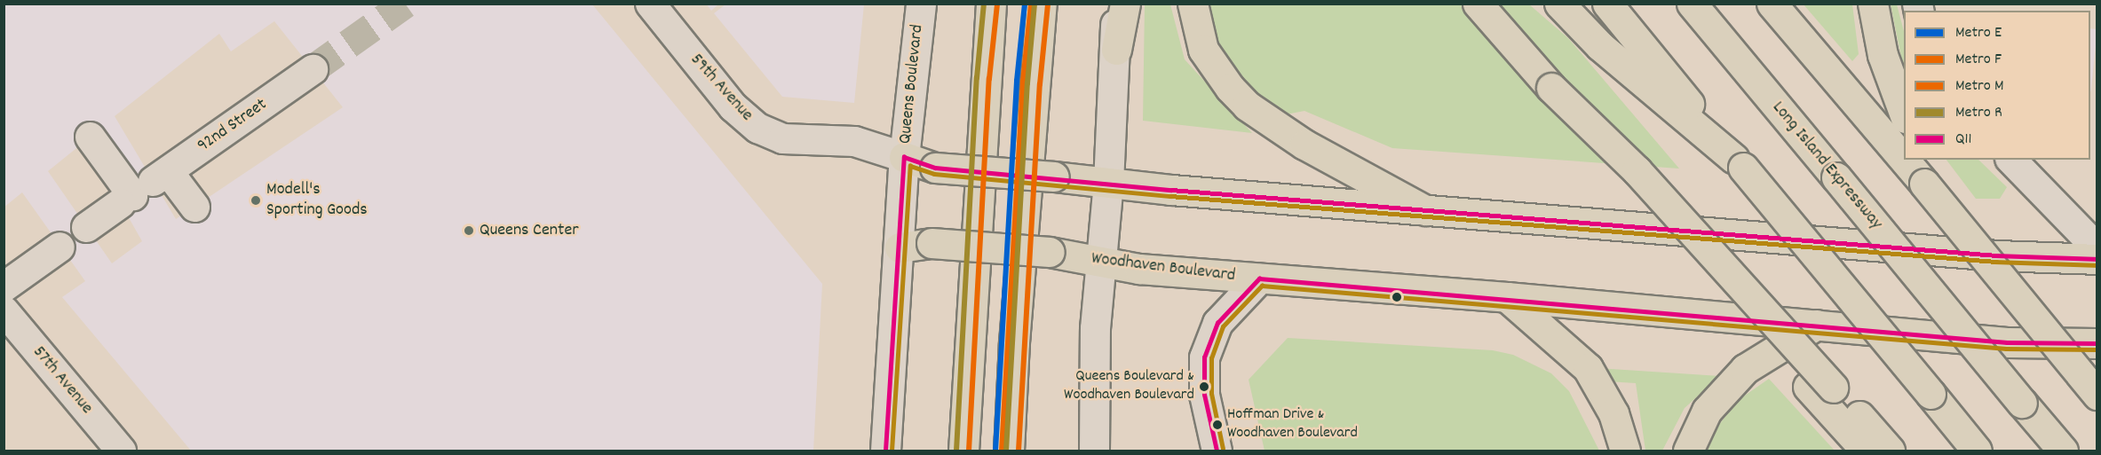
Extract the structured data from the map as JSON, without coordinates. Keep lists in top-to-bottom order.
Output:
{
  "streets": {
    "main road": ["Long Island Expressway", "Woodhaven Boulevard"],
    "street": [
      "Queens Boulevard",
      "59th Avenue",
      "92nd Street",
      "57th Avenue"
    ]
  },
  "crossings": [
    ["Queens Boulevard", "59th Avenue"],
    ["Queens Boulevard", "Woodhaven Boulevard"]
  ],
  "places": [
    "Modell's Sporting Goods",
    "Queens Center",
    "Queens Boulevard & Woodhaven Boulevard",
    "Hoffman Drive & Woodhaven Boulevard"
  ],
  "lines": [
    "metro line E",
    "metro line R",
    "metro line F",
    "metro line M",
    "transit line Q11"
  ],
  "legend": [
    "Metro E",
    "Metro F",
    "Metro M",
    "Metro R",
    "Q11"
  ]
}
